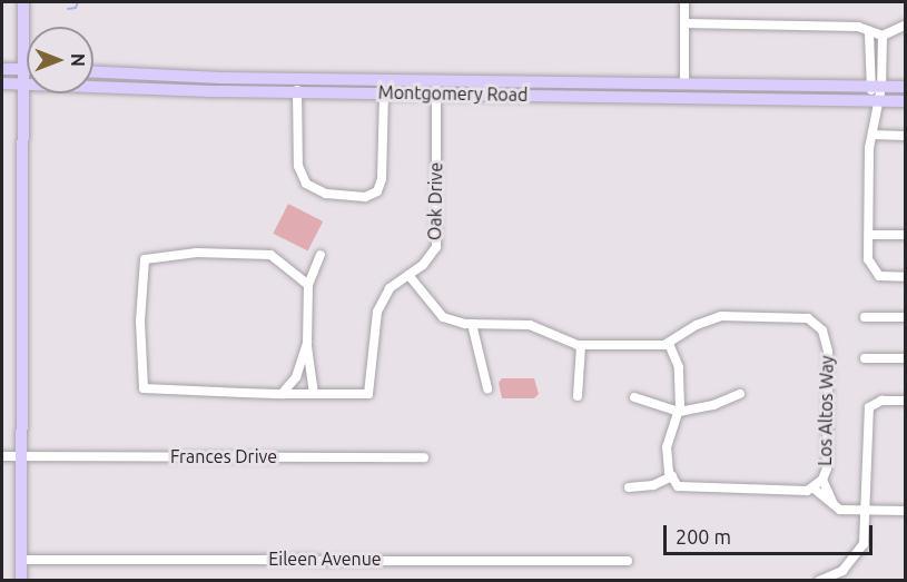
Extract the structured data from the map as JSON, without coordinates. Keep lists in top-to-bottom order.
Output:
{
  "streets": {
    "main road": ["Montgomery Road"],
    "street": [
      "Oak Drive",
      "Los Altos Way",
      "Frances Drive",
      "Eileen Avenue"
    ]
  },
  "crossings": [
    ["Montgomery Road", "Oak Drive"],
    ["Oak Drive", "Los Altos Way"]
  ],
  "scale_bar": "200 m",
  "north": "right"
}
